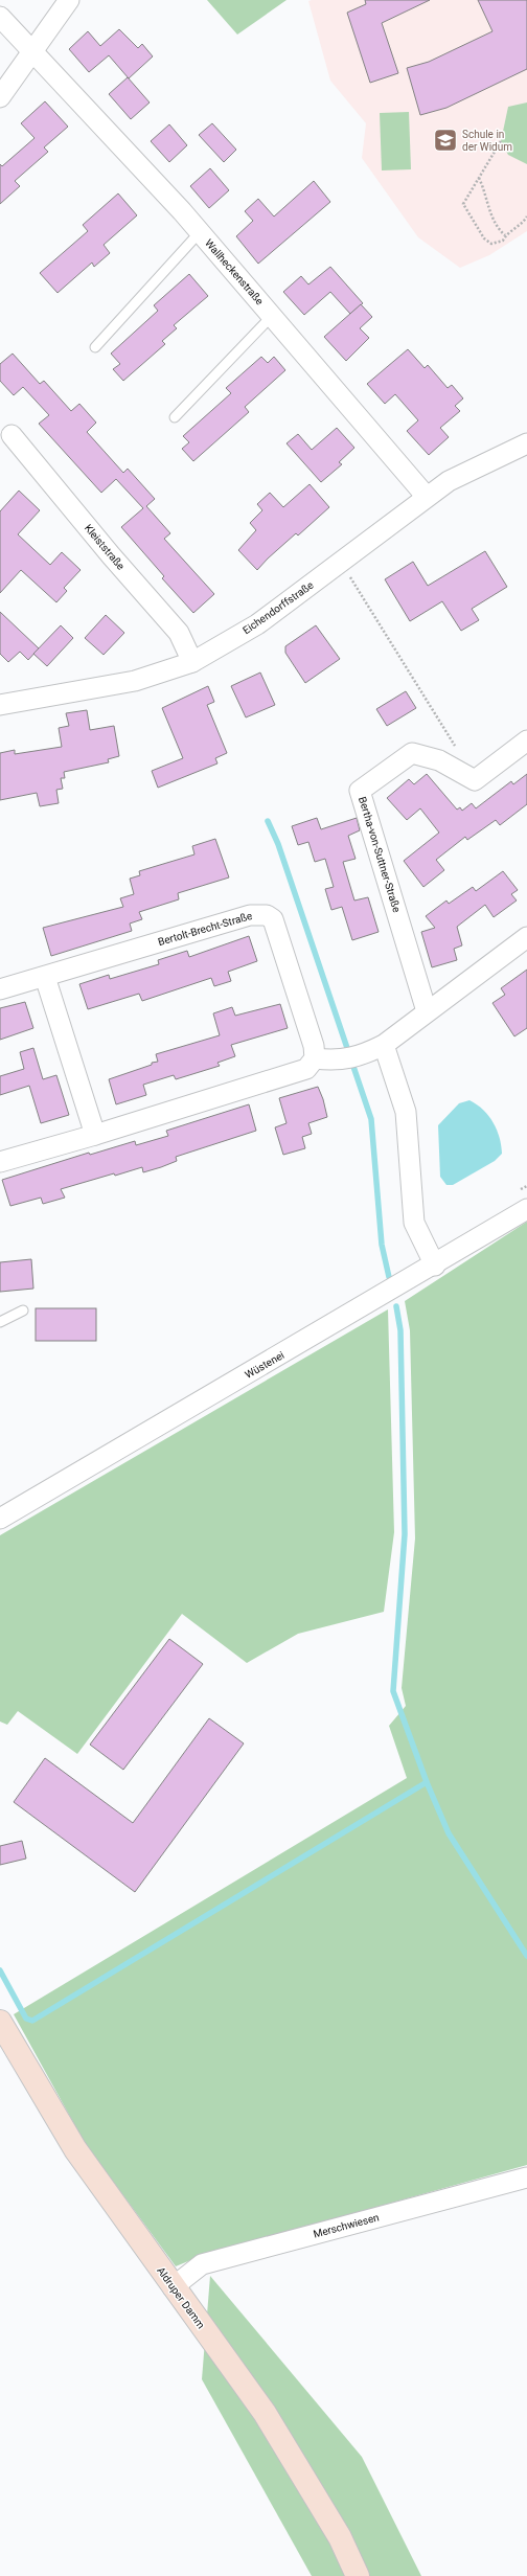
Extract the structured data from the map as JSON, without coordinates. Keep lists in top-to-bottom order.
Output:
{
  "streets": {
    "street": [
      "Wallheckenstraße",
      "Kleiststraße",
      "Eichendorffstraße",
      "Bertha-von-Suttner-Straße",
      "Bertolt-Brecht-Straße",
      "Wüstenei",
      "Merschwiesen",
      "Aldruper Damm"
    ]
  },
  "crossings": [
    ["Wallheckenstraße", "Eichendorffstraße"],
    ["Kleiststraße", "Eichendorffstraße"],
    ["Merschwiesen", "Aldruper Damm"]
  ],
  "places": {
    "school or university": ["Schule in der Widum"]
  }
}
